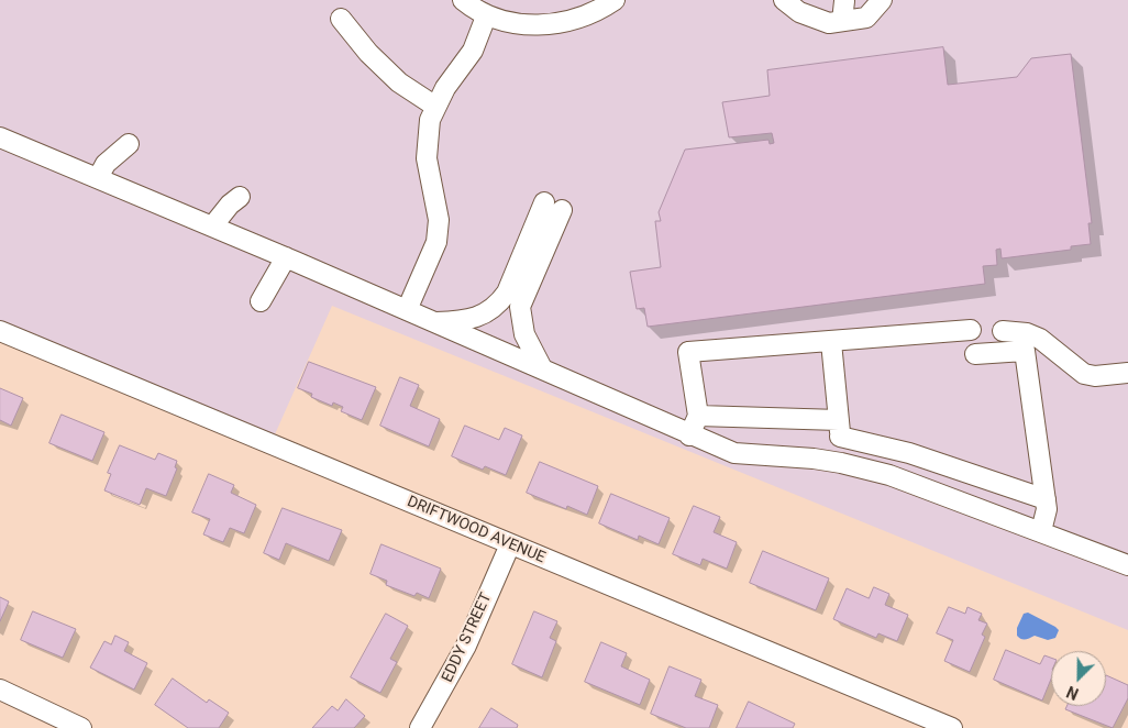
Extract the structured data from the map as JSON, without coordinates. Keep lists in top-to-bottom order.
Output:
{
  "streets": {
    "street": ["DRIFTWOOD AVENUE", "EDDY STREET"]
  },
  "crossings": [
    ["DRIFTWOOD AVENUE", "EDDY STREET"]
  ],
  "north": "bottom left"
}
